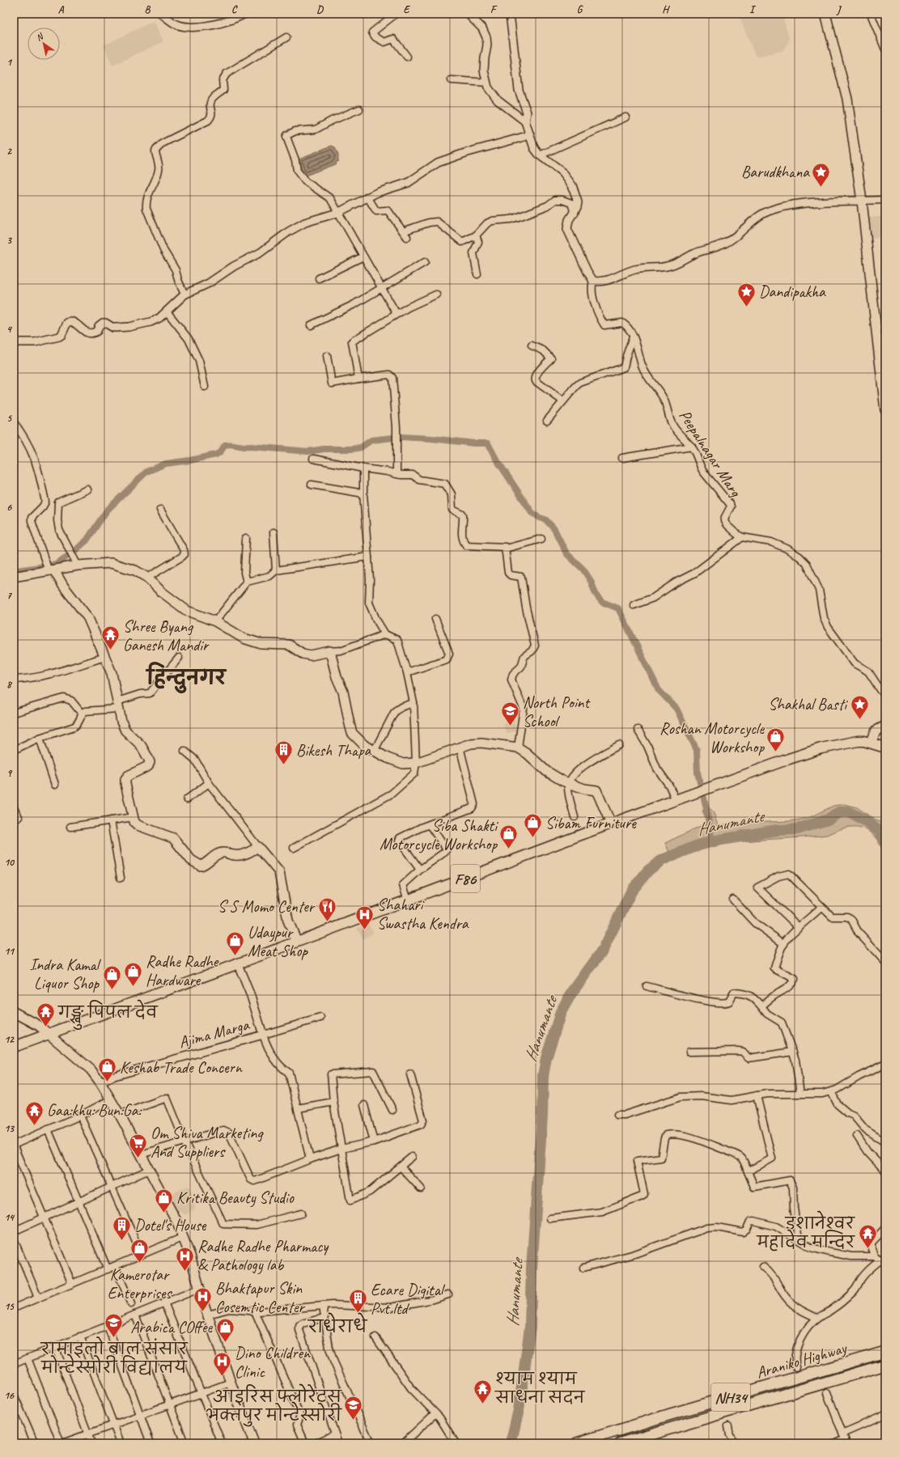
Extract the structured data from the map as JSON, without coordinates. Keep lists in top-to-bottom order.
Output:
{
  "streets": {
    "highway": ["Araniko Highway", "NH34"],
    "main road": ["F86"],
    "street": ["Peepalnagar Marg", "Ajima Marga"]
  },
  "crossings": [
    ["F86", "Ajima Marga"]
  ],
  "districts": ["हिन्दुनगर", "राधेराधे"],
  "water": ["Hanumante"],
  "places": {
    "place": ["Barudkhana", "Dandipakha", "Shakhal Basti"],
    "temple": [
      "Shree Byang Ganesh Mandir",
      "गङ्खु पिपल देव",
      "Gaa:khu: Bun:Ga:",
      "इशानेश्वर महादेव मन्दिर",
      "श्याम श्याम साधना सदन"
    ],
    "school or university": ["North Point School", "रामाइलो बाल संसार मोन्टेस्सोरी विद्यालय", "आइरिस फ्लोरेट्स भक्तपुर मोन्टेस्सोरी"],
    "shop": [
      "Roshan Motorcycle Workshop",
      "Sibam Furniture",
      "Siba Shakti Motorcycle Workshop",
      "Udaypur Meat Shop",
      "Radhe Radhe Hardware",
      "Indra Kamal Liquor Shop",
      "Keshab Trade Concern",
      "Kritika Beauty Studio",
      "Kamerotar Enterprises",
      "Arabica COffee"
    ],
    "building": ["Bikesh Thapa", "Dotel's House", "Ecare Digital Pvt ltd"],
    "restaurant": ["S S Momo Center"],
    "hospital": [
      "Shahari Swastha Kendra",
      "Radhe Radhe Pharmacy & Pathology lab",
      "Bhaktapur Skin Cosemtic Center",
      "Dino Children Clinic"
    ],
    "supermarket": ["Om Shiva Marketing And Suppliers"]
  },
  "north": "top left",
  "grid": {
    "columns": [
      "A",
      "B",
      "C",
      "D",
      "E",
      "F",
      "G",
      "H",
      "I",
      "J"
    ],
    "rows": [
      "1",
      "2",
      "3",
      "4",
      "5",
      "6",
      "7",
      "8",
      "9",
      "10",
      "11",
      "12",
      "13",
      "14",
      "15",
      "16"
    ]
  }
}
